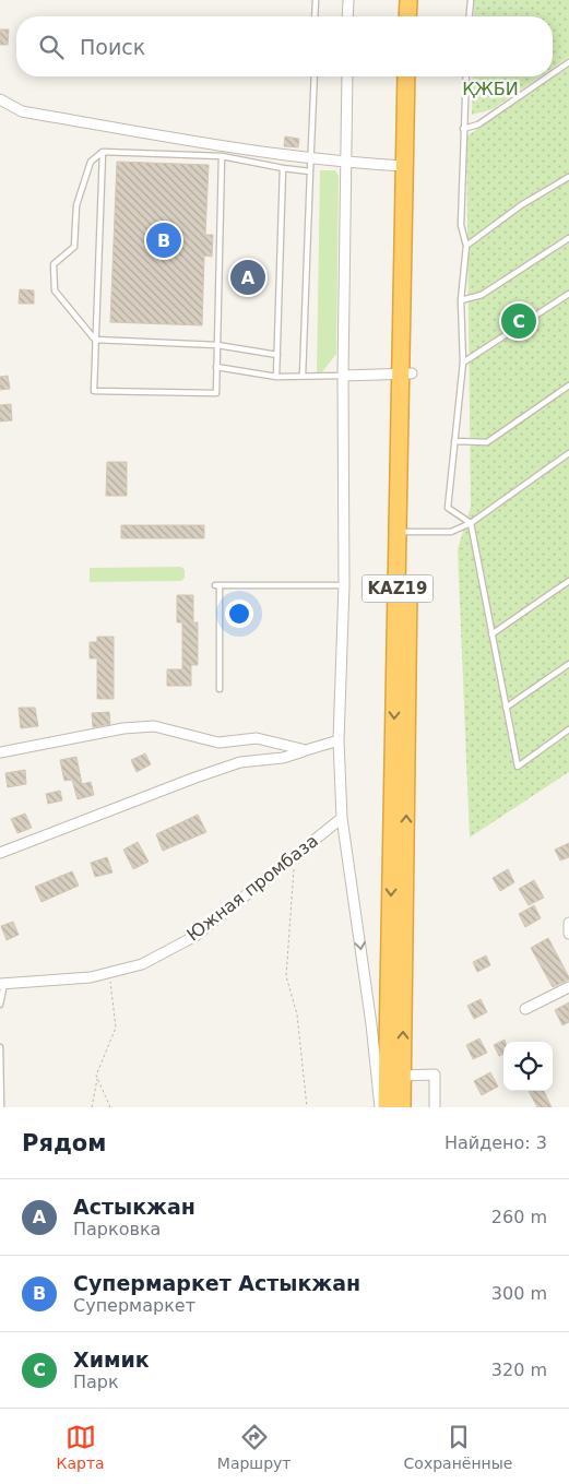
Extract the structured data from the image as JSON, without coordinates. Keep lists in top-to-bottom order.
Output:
{
  "streets": {
    "highway": ["KAZ19"],
    "street": ["Южная промбаза"]
  },
  "parks": ["ҚЖБИ"],
  "page": {
    "search": "Поиск",
    "pins": ["B", "A", "C"],
    "heading": ["Рядом", "Найдено: 3"],
    "list": [
      {
        "mark": "A",
        "name": "Астыкжан",
        "note": "Парковка",
        "value": "260 m"
      },
      {
        "mark": "B",
        "name": "Супермаркет Астыкжан",
        "note": "Супермаркет",
        "value": "300 m"
      },
      {
        "mark": "C",
        "name": "Химик",
        "note": "Парк",
        "value": "320 m"
      }
    ],
    "nav": ["Карта", "Маршрут", "Сохранённые"]
  }
}
